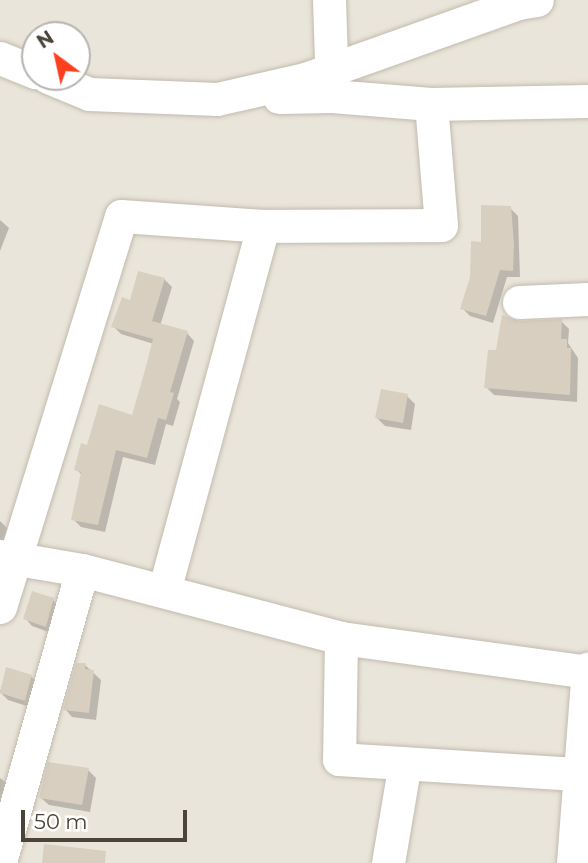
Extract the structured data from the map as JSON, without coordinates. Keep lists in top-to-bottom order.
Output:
{
  "scale_bar": "50 m",
  "north": "top left"
}
